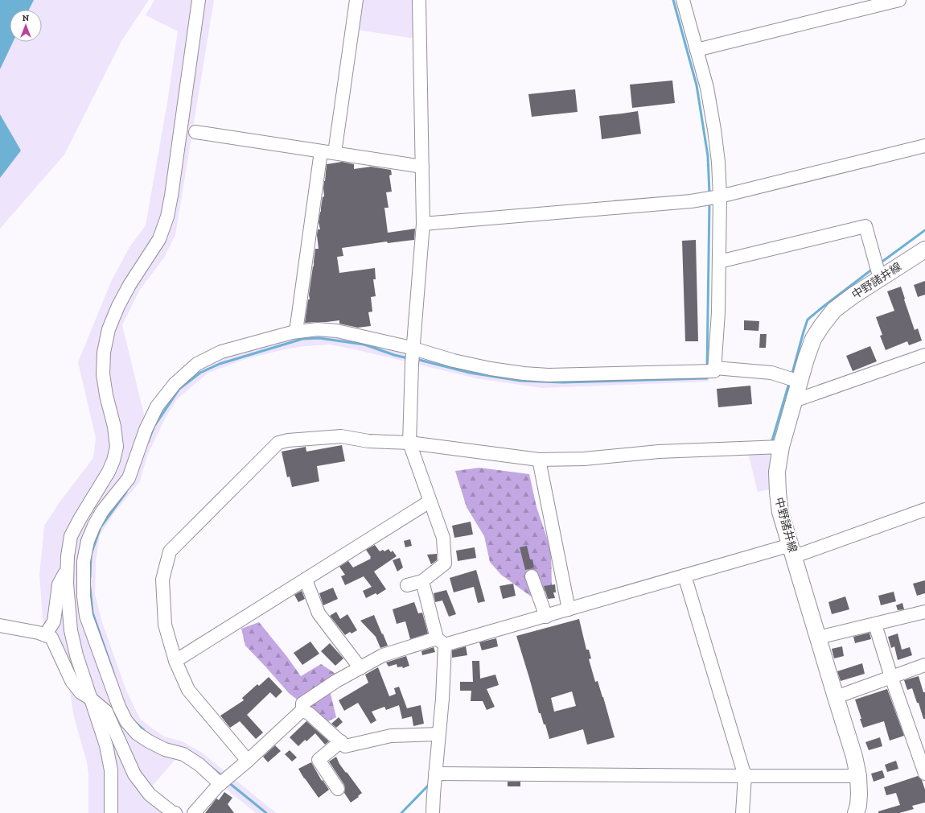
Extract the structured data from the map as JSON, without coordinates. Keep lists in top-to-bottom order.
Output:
{
  "streets": {
    "main road": ["中野諸井線"]
  },
  "north": "top"
}
